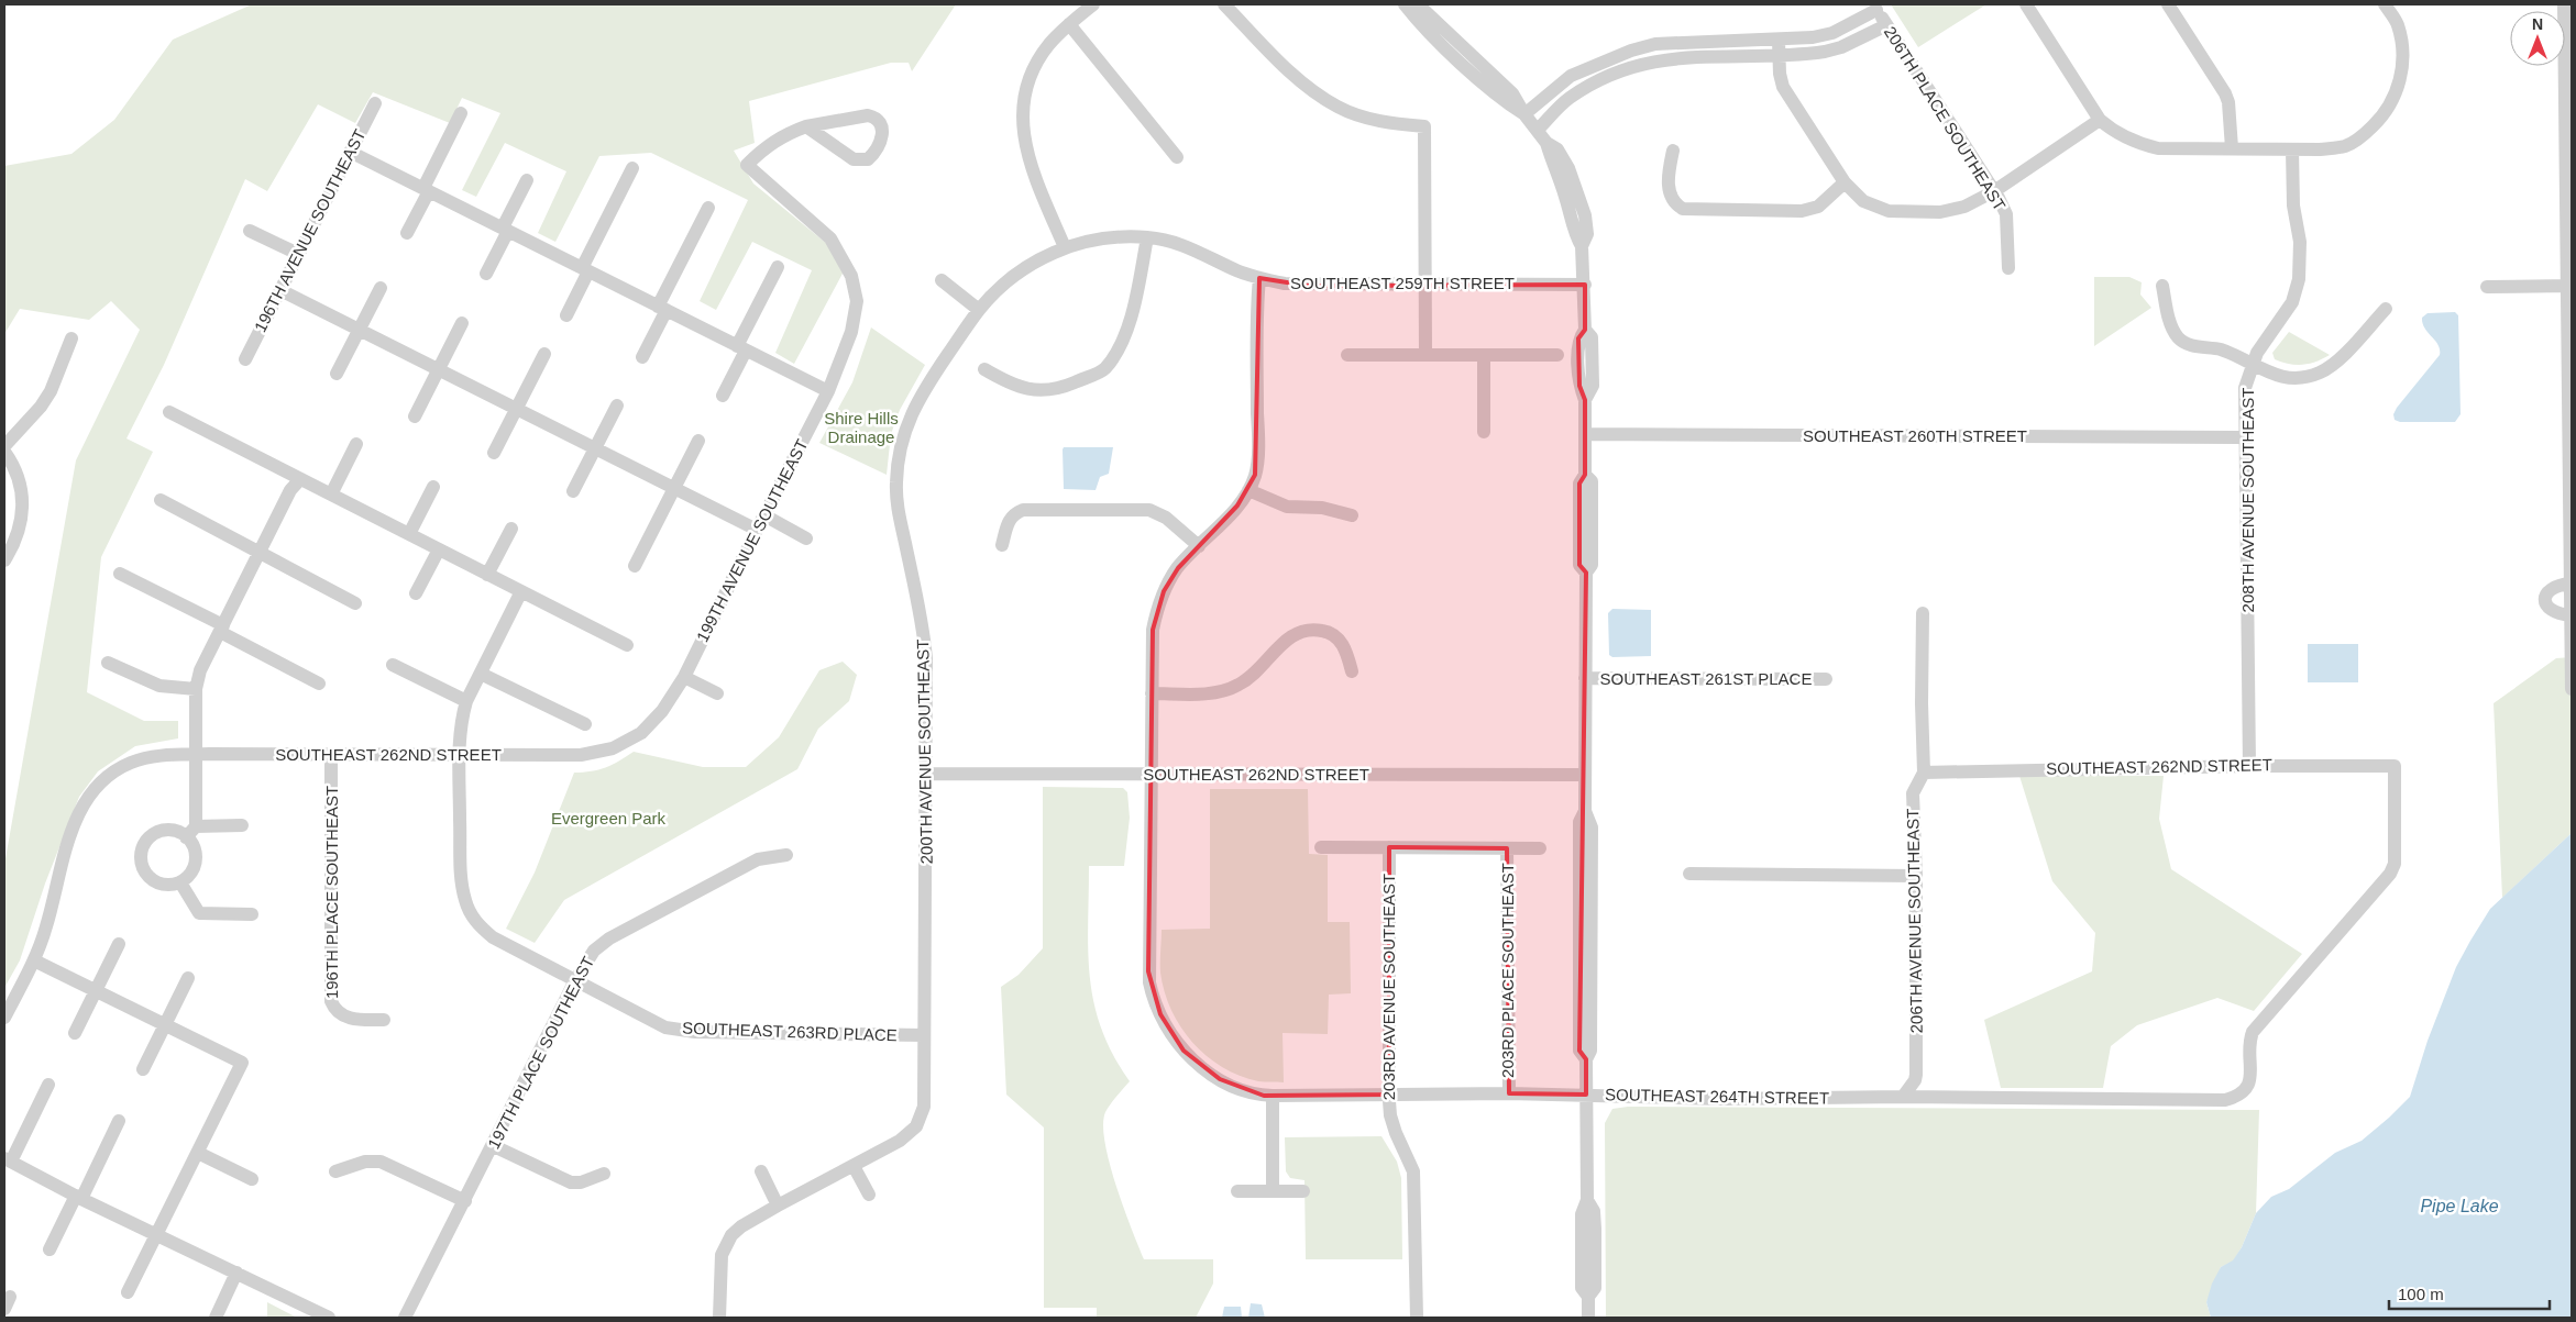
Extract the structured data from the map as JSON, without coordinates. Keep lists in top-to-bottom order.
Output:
{
  "streets": {
    "street": [
      "206TH PLACE SOUTHEAST",
      "196TH AVENUE SOUTHEAST",
      "SOUTHEAST 259TH STREET",
      "SOUTHEAST 260TH STREET",
      "208TH AVENUE SOUTHEAST",
      "199TH AVENUE SOUTHEAST",
      "SOUTHEAST 261ST PLACE",
      "200TH AVENUE SOUTHEAST",
      "SOUTHEAST 262ND STREET",
      "196TH PLACE SOUTHEAST",
      "206TH AVENUE SOUTHEAST",
      "203RD PLACE SOUTHEAST",
      "203RD AVENUE SOUTHEAST",
      "SOUTHEAST 263RD PLACE",
      "197TH PLACE SOUTHEAST",
      "SOUTHEAST 264TH STREET"
    ]
  },
  "crossings": [
    ["SOUTHEAST 259TH STREET", "200TH AVENUE SOUTHEAST"],
    ["SOUTHEAST 260TH STREET", "208TH AVENUE SOUTHEAST"],
    ["208TH AVENUE SOUTHEAST", "SOUTHEAST 262ND STREET"],
    ["199TH AVENUE SOUTHEAST", "SOUTHEAST 262ND STREET"],
    ["200TH AVENUE SOUTHEAST", "SOUTHEAST 262ND STREET"],
    ["200TH AVENUE SOUTHEAST", "SOUTHEAST 263RD PLACE"],
    ["SOUTHEAST 262ND STREET", "196TH PLACE SOUTHEAST"],
    ["SOUTHEAST 262ND STREET", "206TH AVENUE SOUTHEAST"],
    ["SOUTHEAST 262ND STREET", "SOUTHEAST 263RD PLACE"],
    ["SOUTHEAST 262ND STREET", "SOUTHEAST 264TH STREET"],
    ["206TH AVENUE SOUTHEAST", "SOUTHEAST 264TH STREET"],
    ["203RD PLACE SOUTHEAST", "SOUTHEAST 264TH STREET"],
    ["203RD AVENUE SOUTHEAST", "SOUTHEAST 264TH STREET"],
    ["SOUTHEAST 263RD PLACE", "197TH PLACE SOUTHEAST"]
  ],
  "water": ["Pipe Lake"],
  "parks": ["Shire Hills Drainage", "Evergreen Park"],
  "scale_bar": "100 m",
  "north": "top"
}
